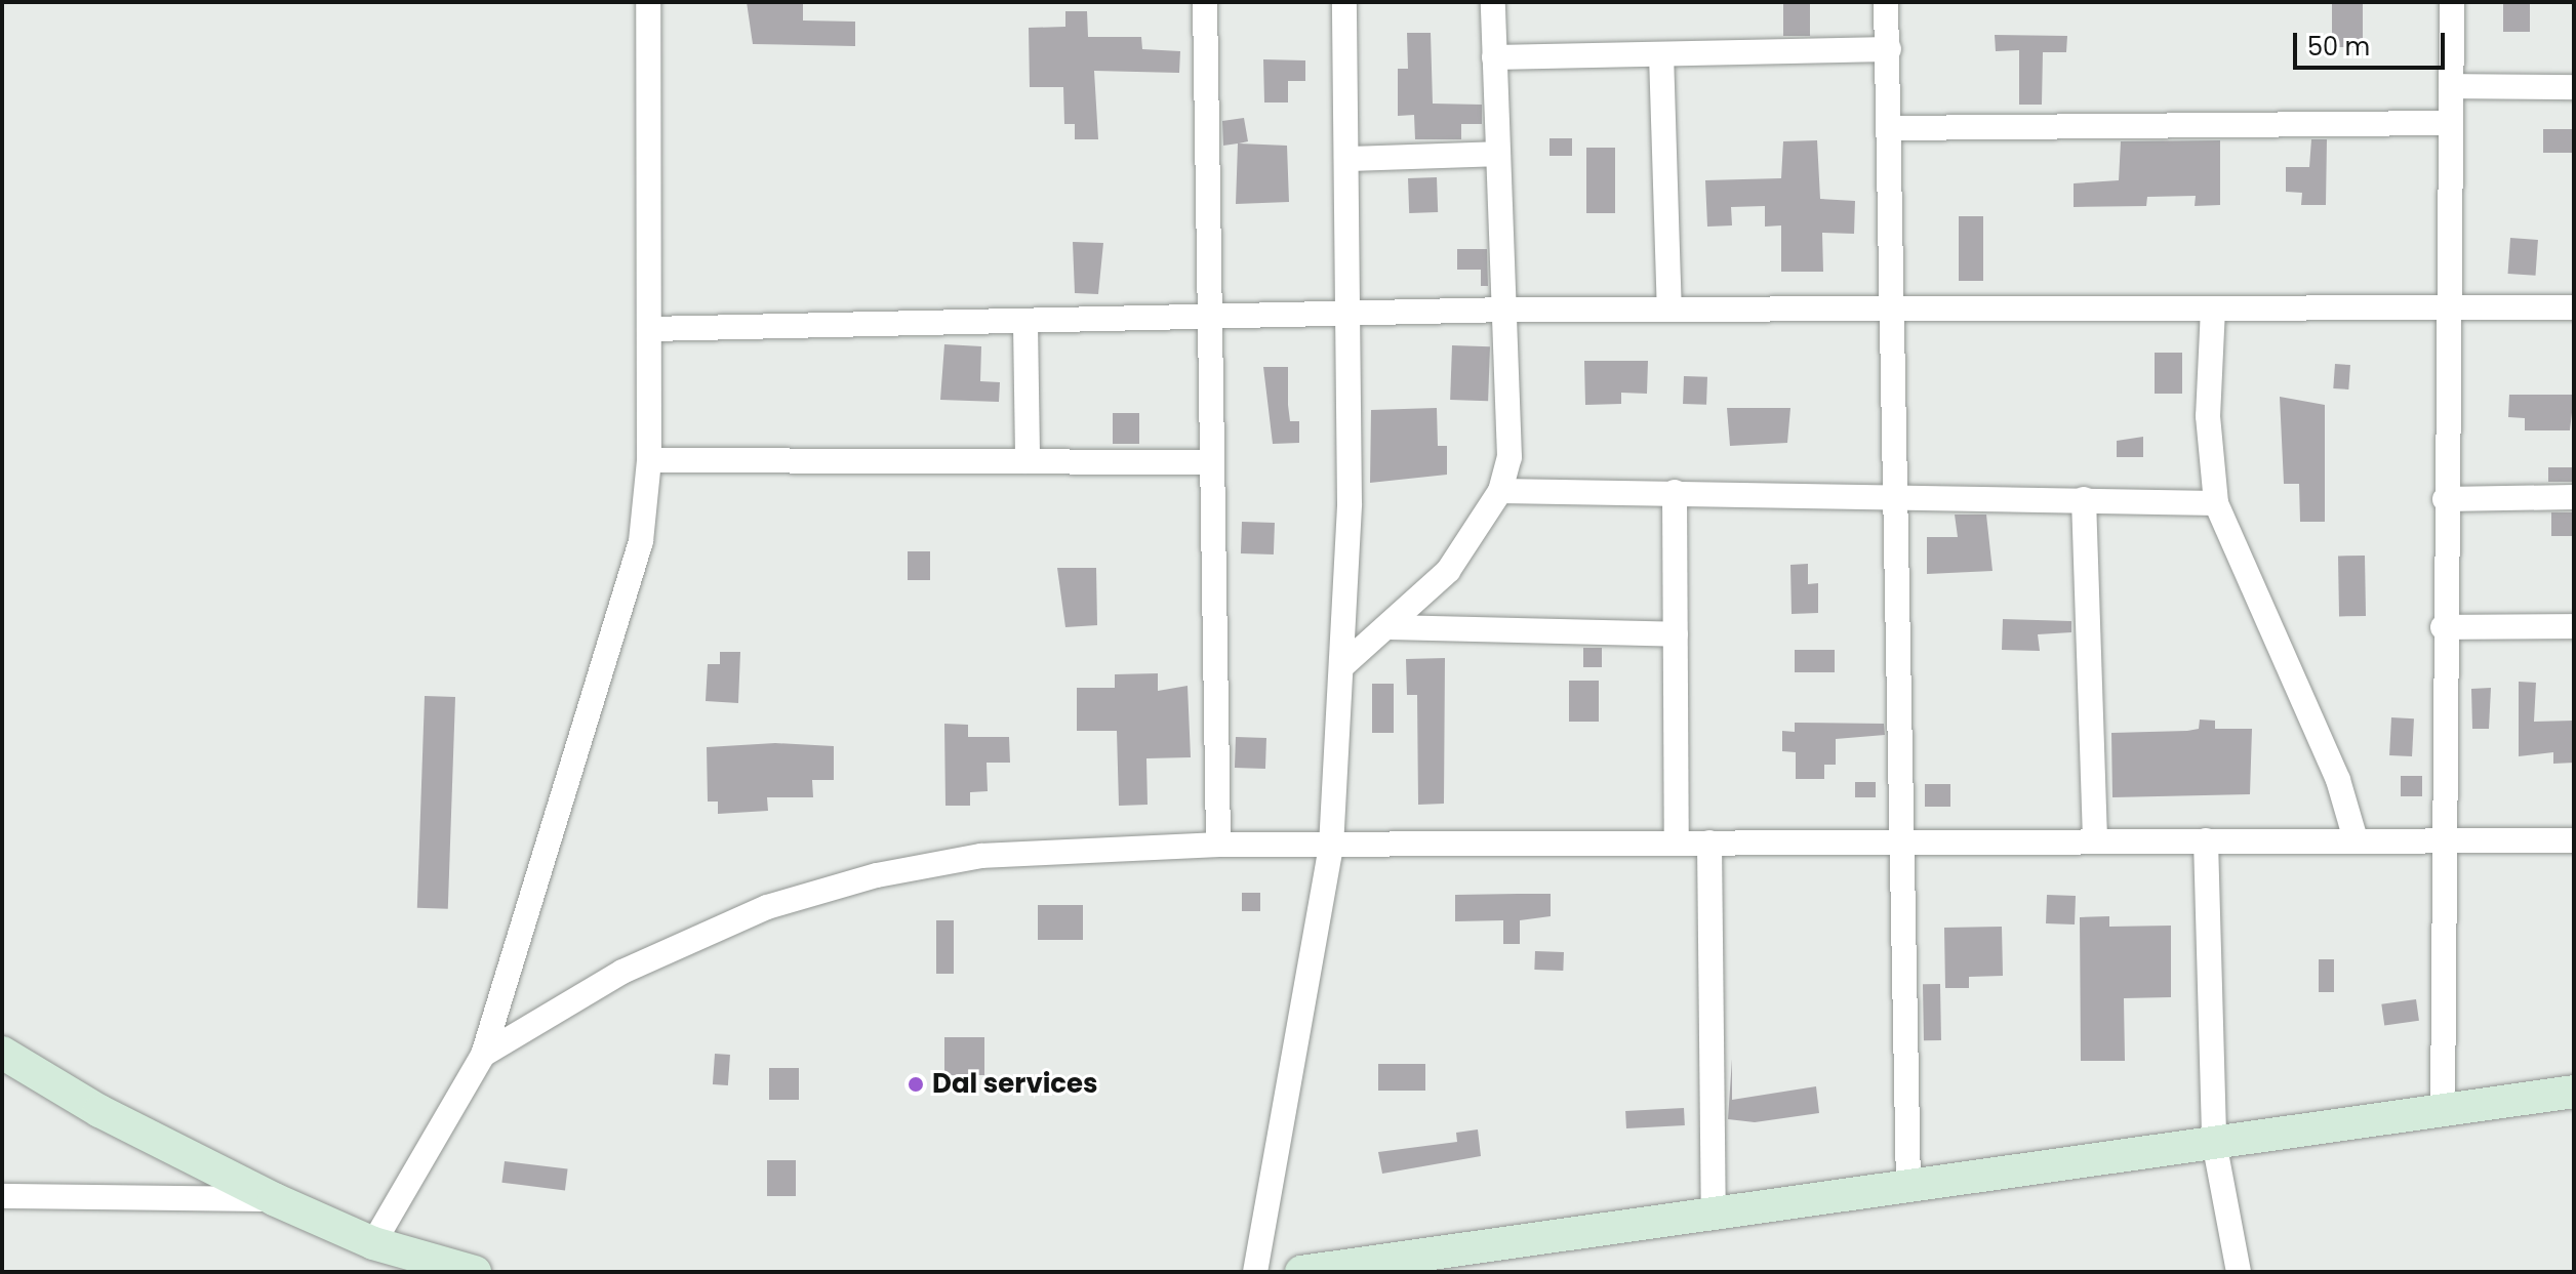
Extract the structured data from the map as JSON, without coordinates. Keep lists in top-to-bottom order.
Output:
{
  "places": ["Dal services"],
  "scale_bar": "50 m"
}
